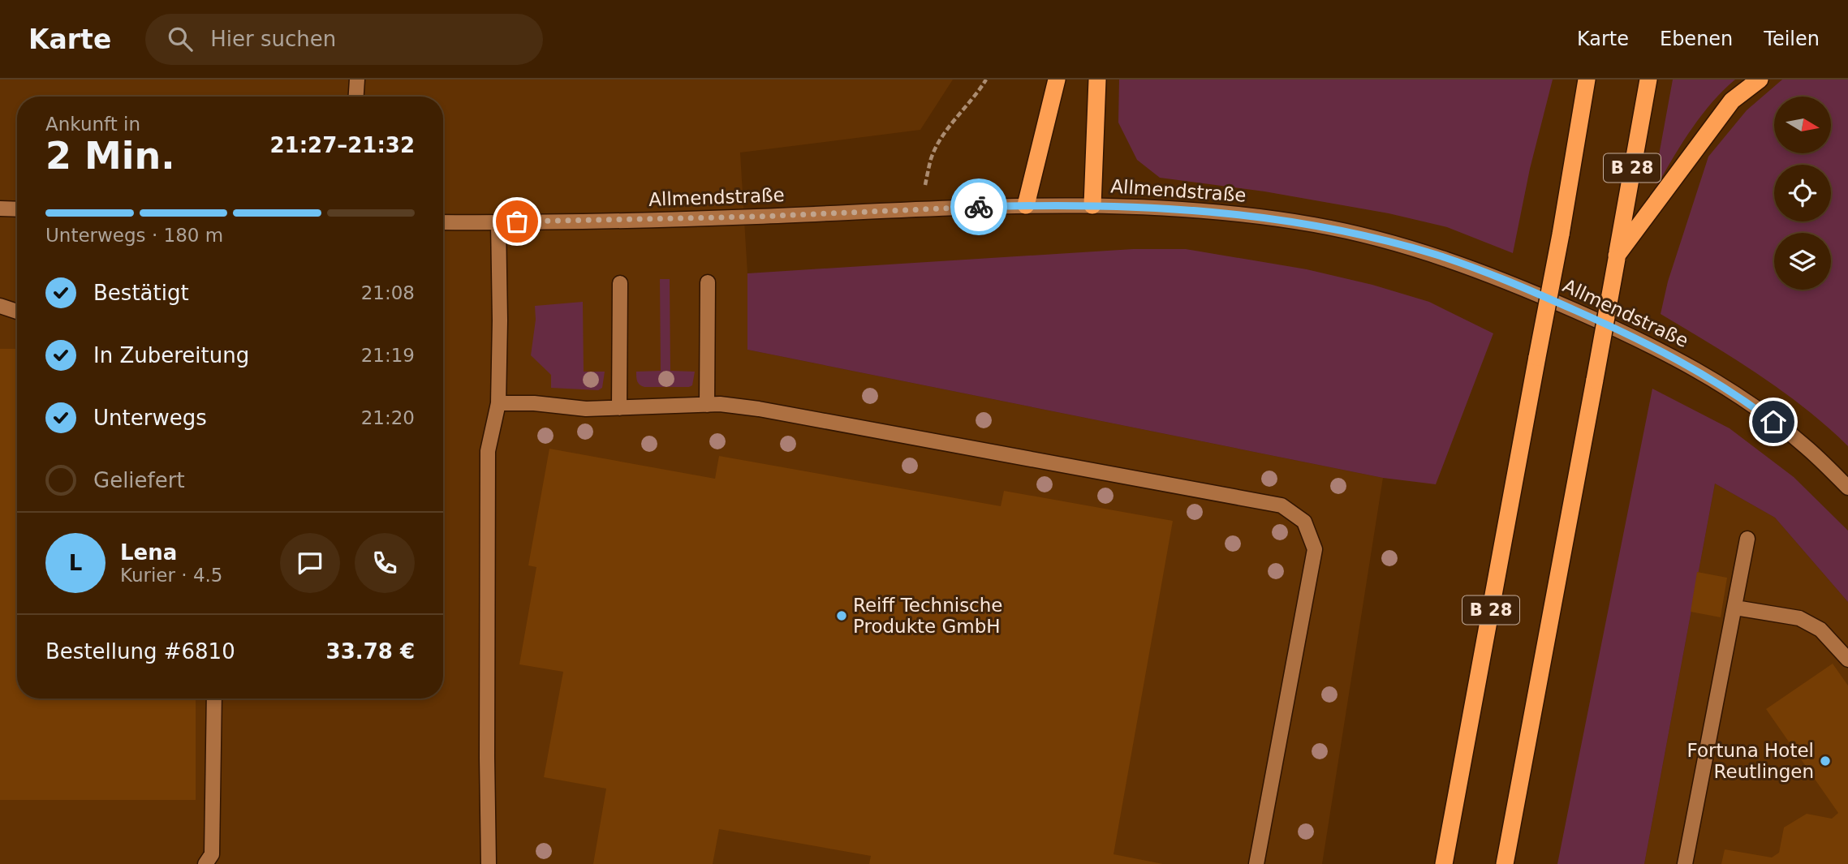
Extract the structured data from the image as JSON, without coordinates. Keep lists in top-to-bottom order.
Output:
{
  "streets": {
    "highway": ["B 28"],
    "street": ["Allmendstraße"]
  },
  "places": ["Reiff Technische Produkte GmbH", "Fortuna Hotel Reutlingen"],
  "north": "right",
  "page": {
    "header": "Karte",
    "search": "Hier suchen",
    "nav": ["Karte", "Ebenen", "Teilen"],
    "heading": ["2 Min.", "Ankunft in", "21:27–21:32"],
    "panel": [
      "Lena",
      "Kurier · 4.5",
      "Bestellung #6810",
      "33.78 €"
    ],
    "bar": "Unterwegs · 180 m",
    "list": [
      ["Bestätigt", "21:08"],
      ["In Zubereitung", "21:19"],
      ["Unterwegs", "21:20"],
      "Geliefert"
    ],
    "round": "L"
  }
}
